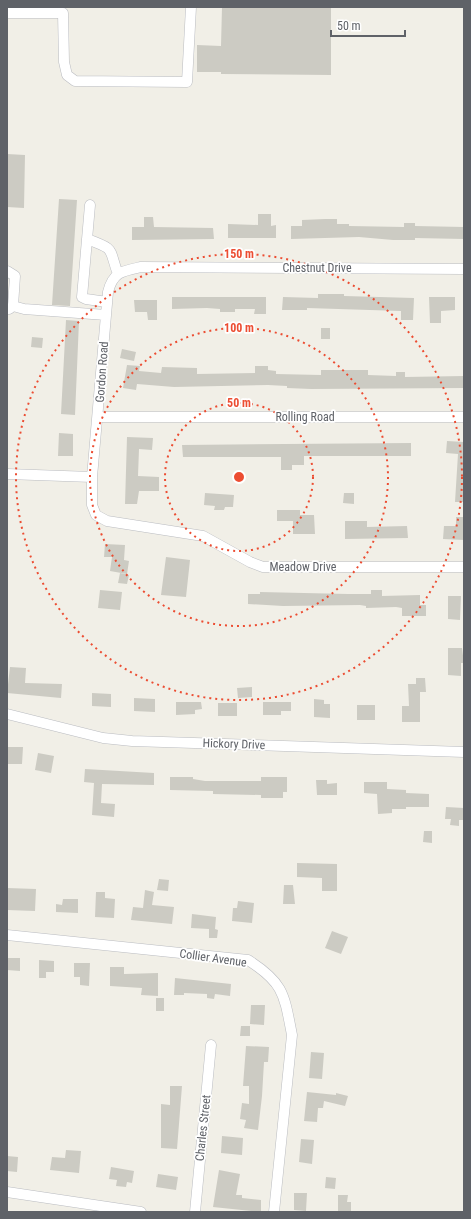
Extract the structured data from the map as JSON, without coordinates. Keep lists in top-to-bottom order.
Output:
{
  "streets": {
    "street": [
      "Chestnut Drive",
      "Gordon Road",
      "Rolling Road",
      "Meadow Drive",
      "Hickory Drive",
      "Collier Avenue",
      "Charles Street"
    ]
  },
  "crossings": [
    ["Chestnut Drive", "Gordon Road"],
    ["Gordon Road", "Rolling Road"],
    ["Gordon Road", "Meadow Drive"]
  ],
  "scale_bar": "50 m",
  "rings": ["150 m", "100 m", "50 m"]
}
